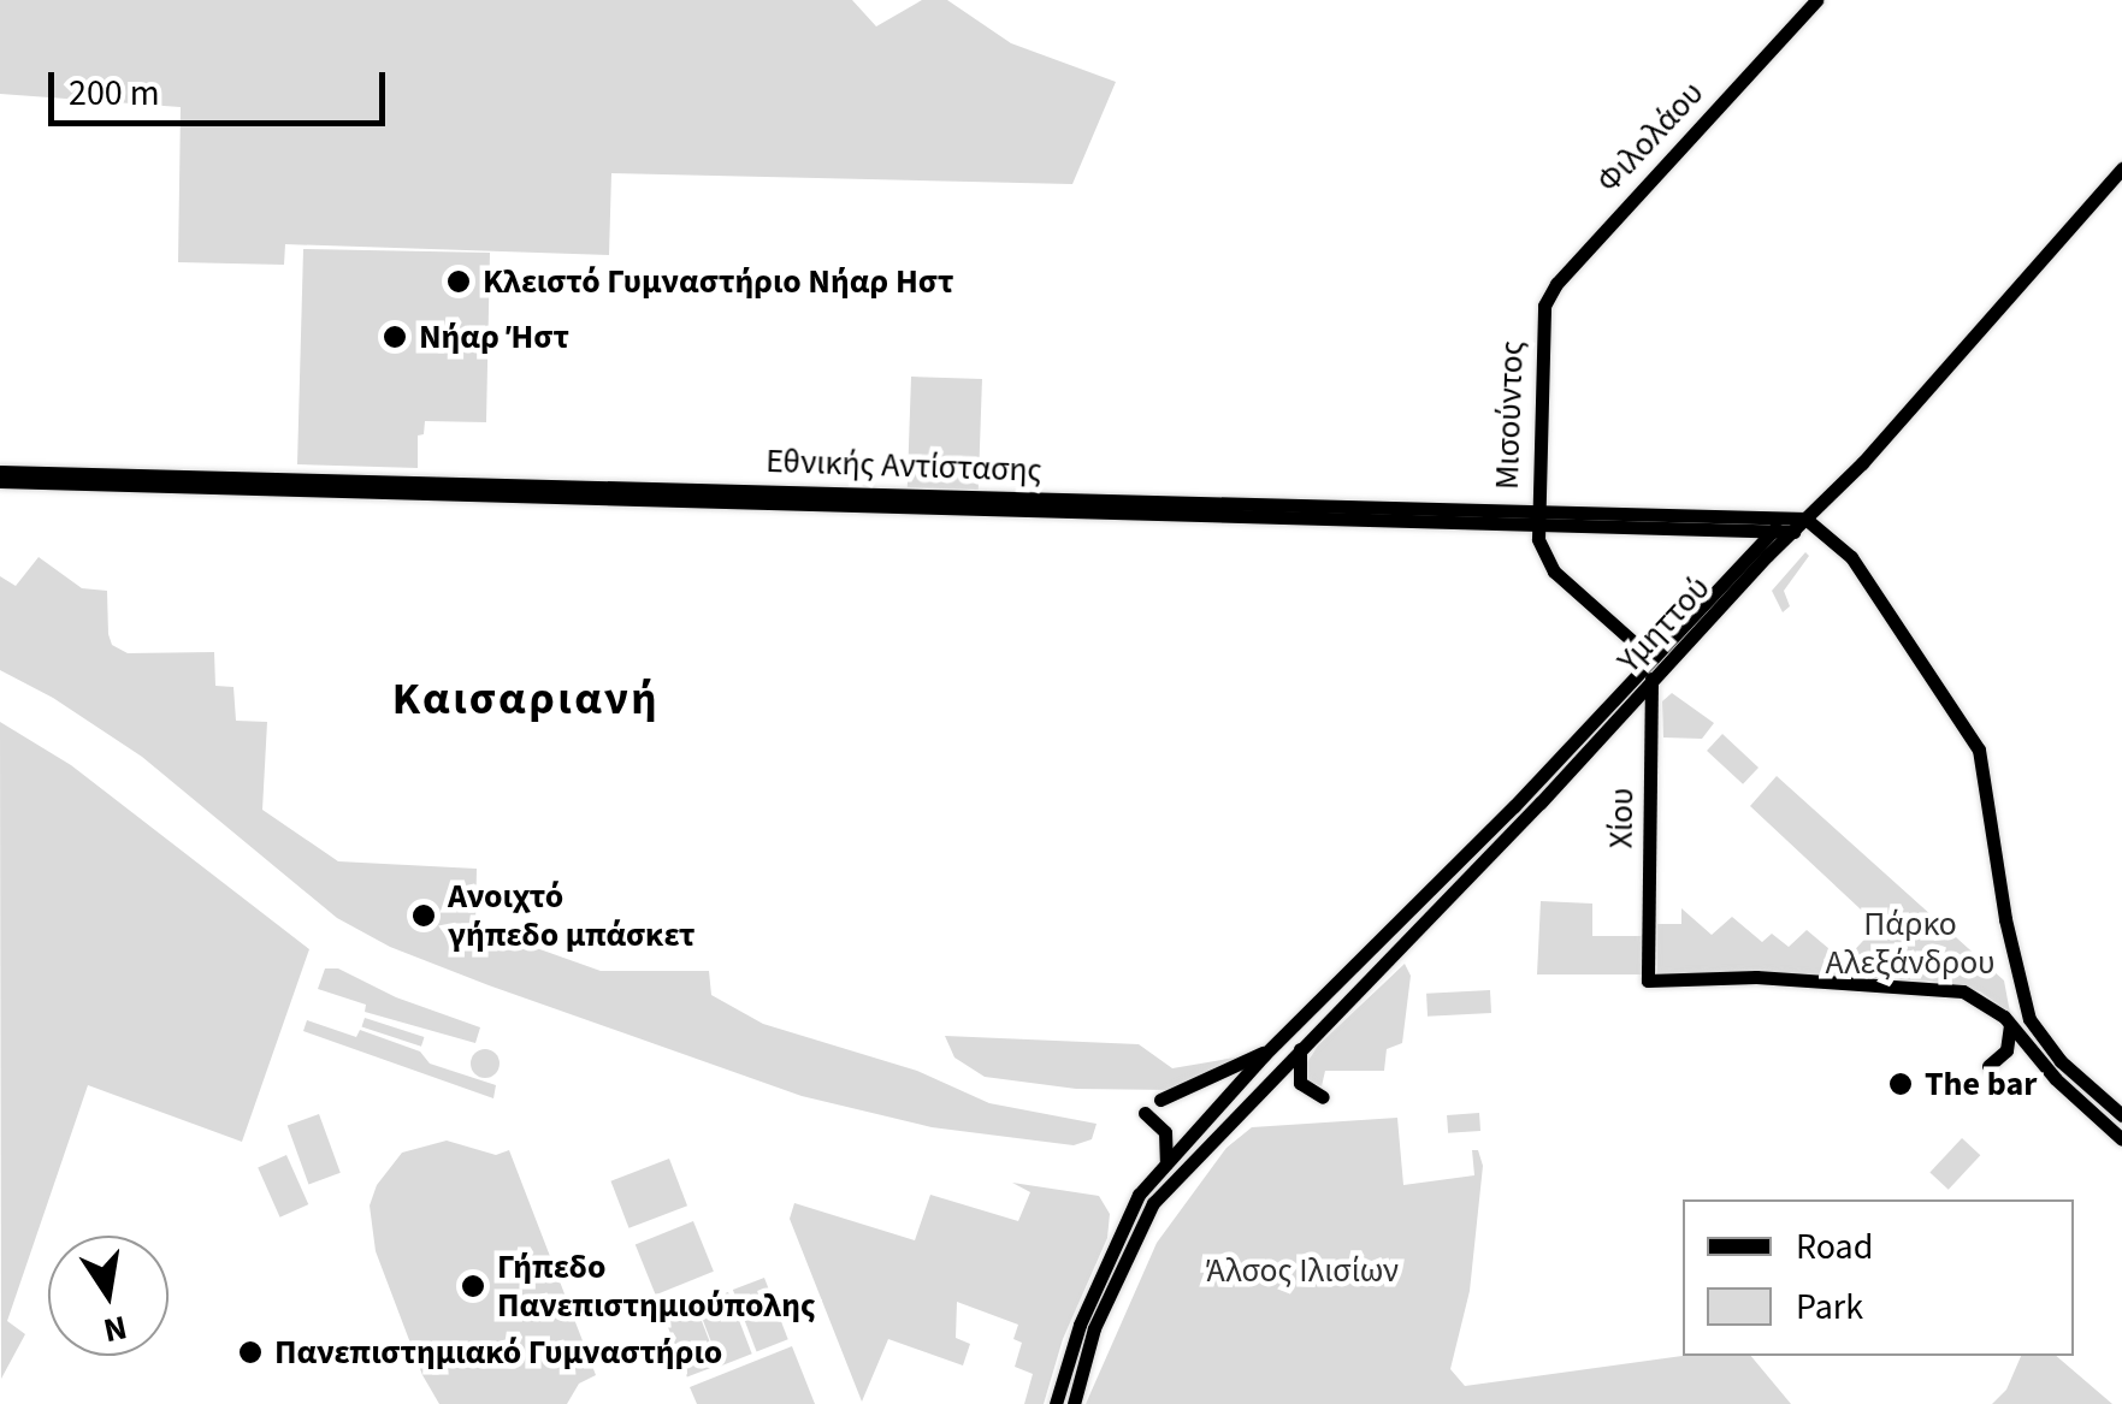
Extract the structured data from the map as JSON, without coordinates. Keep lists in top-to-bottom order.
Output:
{
  "streets": {
    "main road": [
      "Φιλολάου",
      "Μισούντος",
      "Εθνικής Αντίστασης",
      "Υμηττού",
      "Χίου"
    ]
  },
  "crossings": [
    ["Φιλολάου", "Μισούντος"],
    ["Μισούντος", "Εθνικής Αντίστασης"],
    ["Εθνικής Αντίστασης", "Υμηττού"],
    ["Υμηττού", "Χίου"]
  ],
  "districts": ["Καισαριανή"],
  "parks": ["Πάρκο Αλεξάνδρου", "Άλσος Ιλισίων"],
  "places": [
    "Κλειστό Γυμναστήριο Νήαρ Ηστ",
    "Νήαρ Ήστ",
    "Ανοιχτό γήπεδο μπάσκετ",
    "The bar",
    "Γήπεδο Πανεπιστημιούπολης",
    "Πανεπιστημιακό Γυμναστήριο"
  ],
  "legend": ["Road", "Park"],
  "scale_bar": "200 m",
  "north": "bottom"
}
